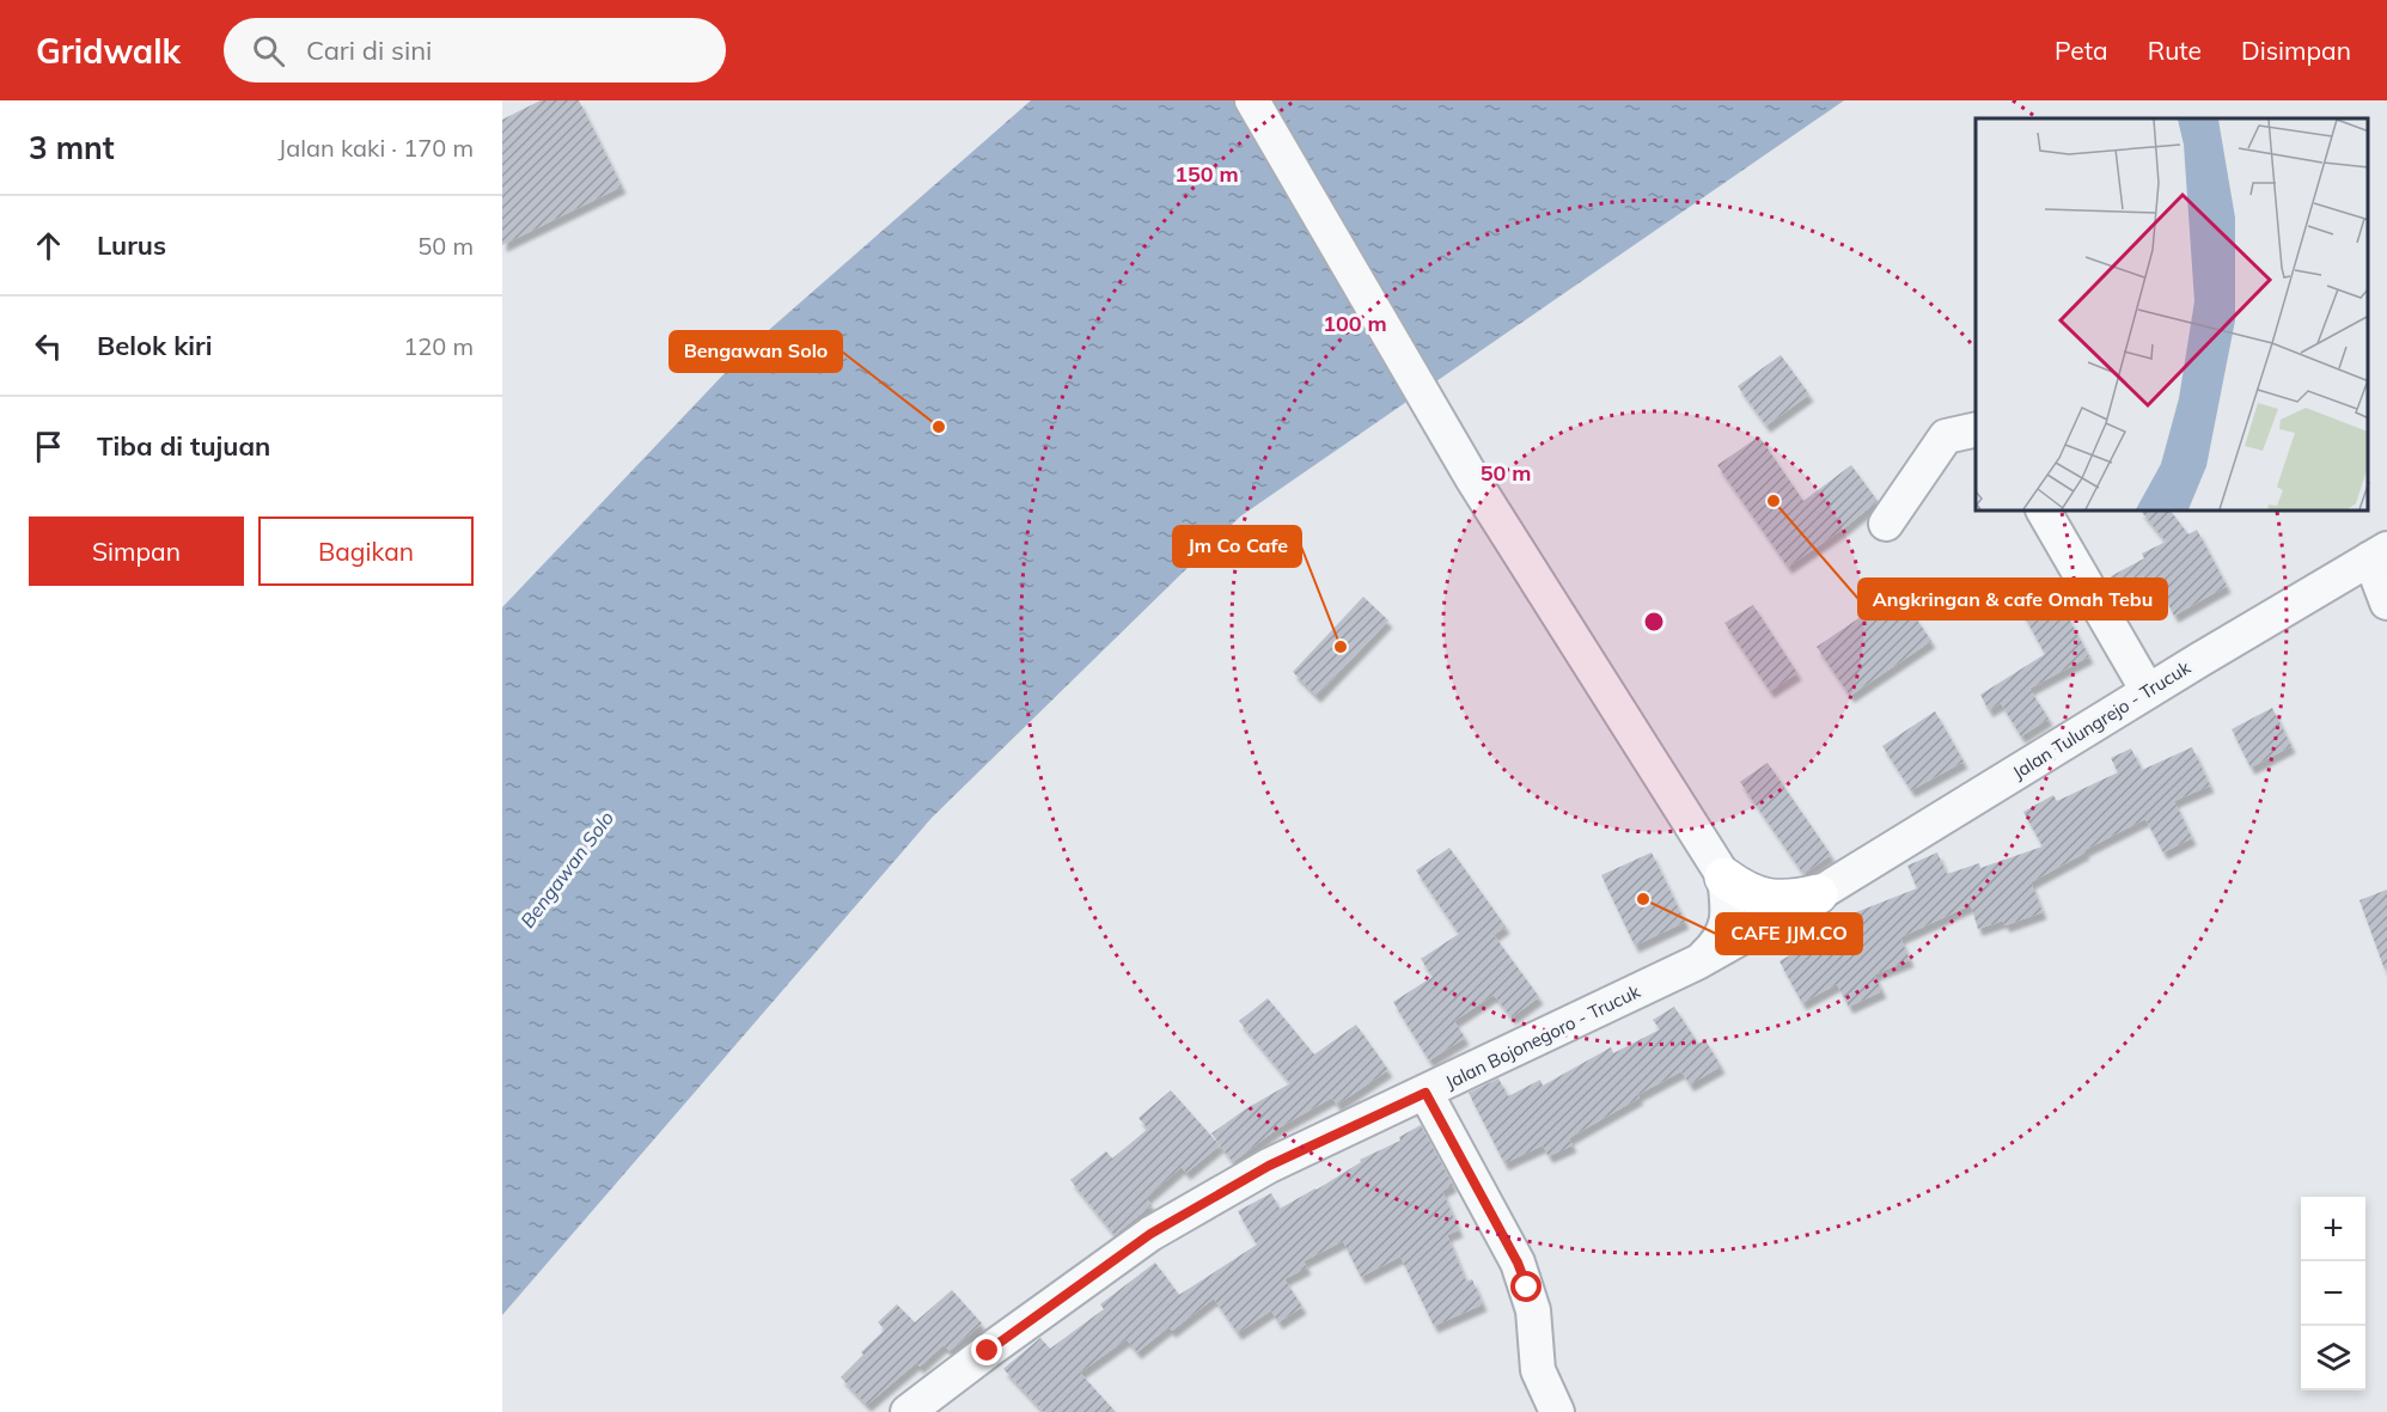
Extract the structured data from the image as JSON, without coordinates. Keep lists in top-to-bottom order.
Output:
{
  "streets": {
    "street": ["Jalan Tulungrejo - Trucuk", "Jalan Bojonegoro - Trucuk"]
  },
  "crossings": [
    ["Jalan Tulungrejo - Trucuk", "Jalan Bojonegoro - Trucuk"]
  ],
  "water": ["Bengawan Solo"],
  "places": [
    "Bengawan Solo",
    "Angkringan & cafe Omah Tebu",
    "Jm Co Cafe",
    "CAFE JJM.CO"
  ],
  "page": {
    "header": "Gridwalk",
    "search": "Cari di sini",
    "nav": ["Peta", "Rute", "Disimpan"],
    "heading": ["3 mnt", "Jalan kaki · 170 m"],
    "list": [
      ["Lurus", "50 m"],
      ["Belok kiri", "120 m"],
      "Tiba di tujuan"
    ],
    "buttons": ["Simpan", "Bagikan"],
    "map_buttons": ["+", "−"]
  },
  "rings": ["150 m", "100 m", "50 m"]
}
